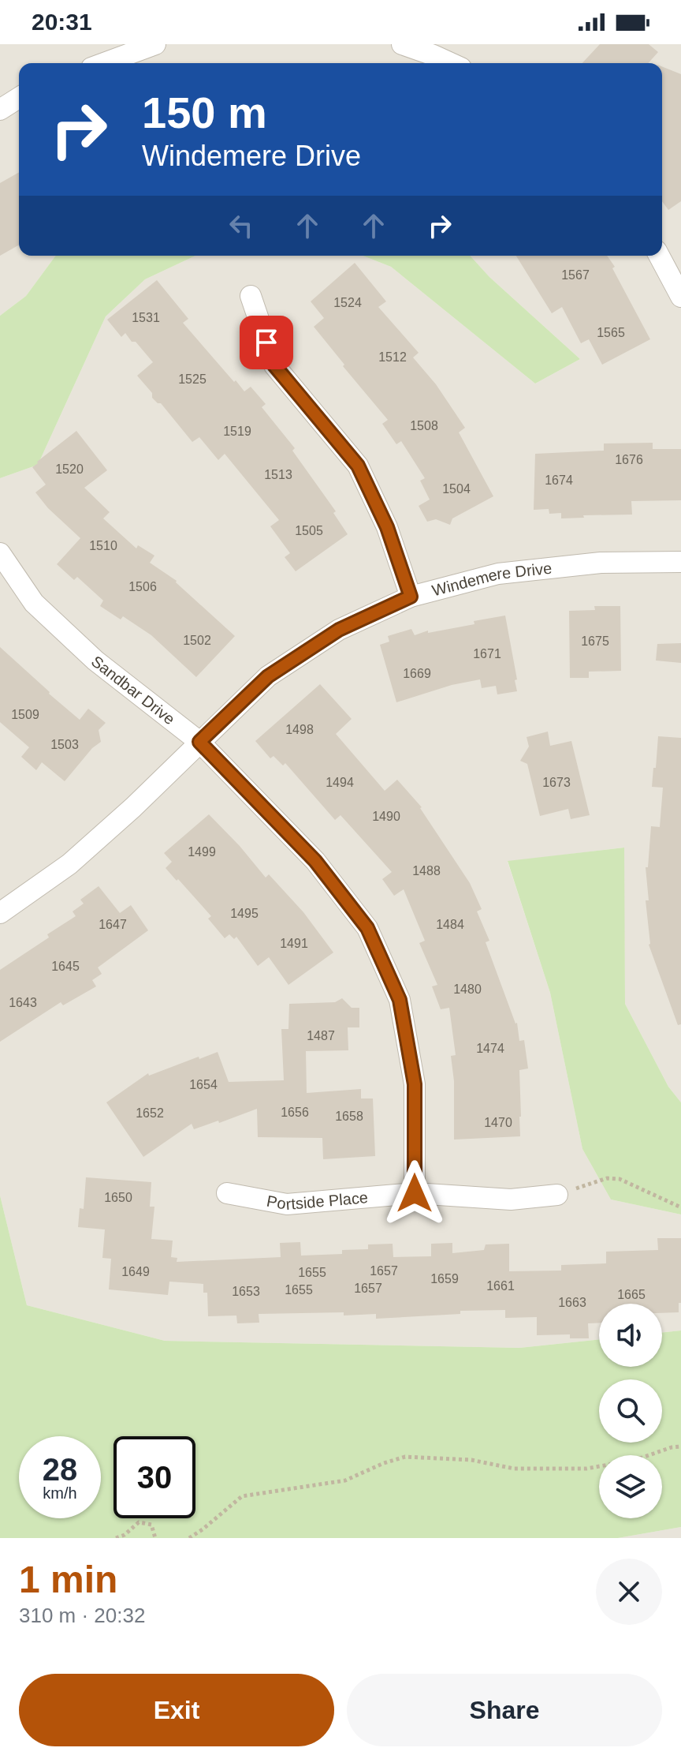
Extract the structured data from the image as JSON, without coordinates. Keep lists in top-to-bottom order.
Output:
{
  "streets": {
    "street": ["Windemere Drive", "Sandbar Drive", "Portside Place"]
  },
  "crossings": [
    ["Windemere Drive", "Sandbar Drive"],
    ["Sandbar Drive", "Portside Place"]
  ],
  "house_numbers": [
    "1567",
    "1524",
    "1531",
    "1565",
    "1512",
    "1525",
    "1508",
    "1519",
    "1676",
    "1520",
    "1513",
    "1674",
    "1504",
    "1505",
    "1510",
    "1506",
    "1502",
    "1675",
    "1671",
    "1669",
    "1509",
    "1498",
    "1503",
    "1494",
    "1673",
    "1490",
    "1499",
    "1488",
    "1495",
    "1647",
    "1484",
    "1491",
    "1645",
    "1480",
    "1643",
    "1487",
    "1474",
    "1654",
    "1656",
    "1652",
    "1658",
    "1470",
    "1650",
    "1657",
    "1649",
    "1655",
    "1659",
    "1661",
    "1657",
    "1655",
    "1653",
    "1665",
    "1663"
  ],
  "page": {
    "status": "20:31",
    "turn": ["150 m", "Windemere Drive"],
    "speed": "28 km/h",
    "limit": "30",
    "heading": ["1 min", "310 m · 20:32"],
    "buttons": ["Exit", "Share"]
  }
}
